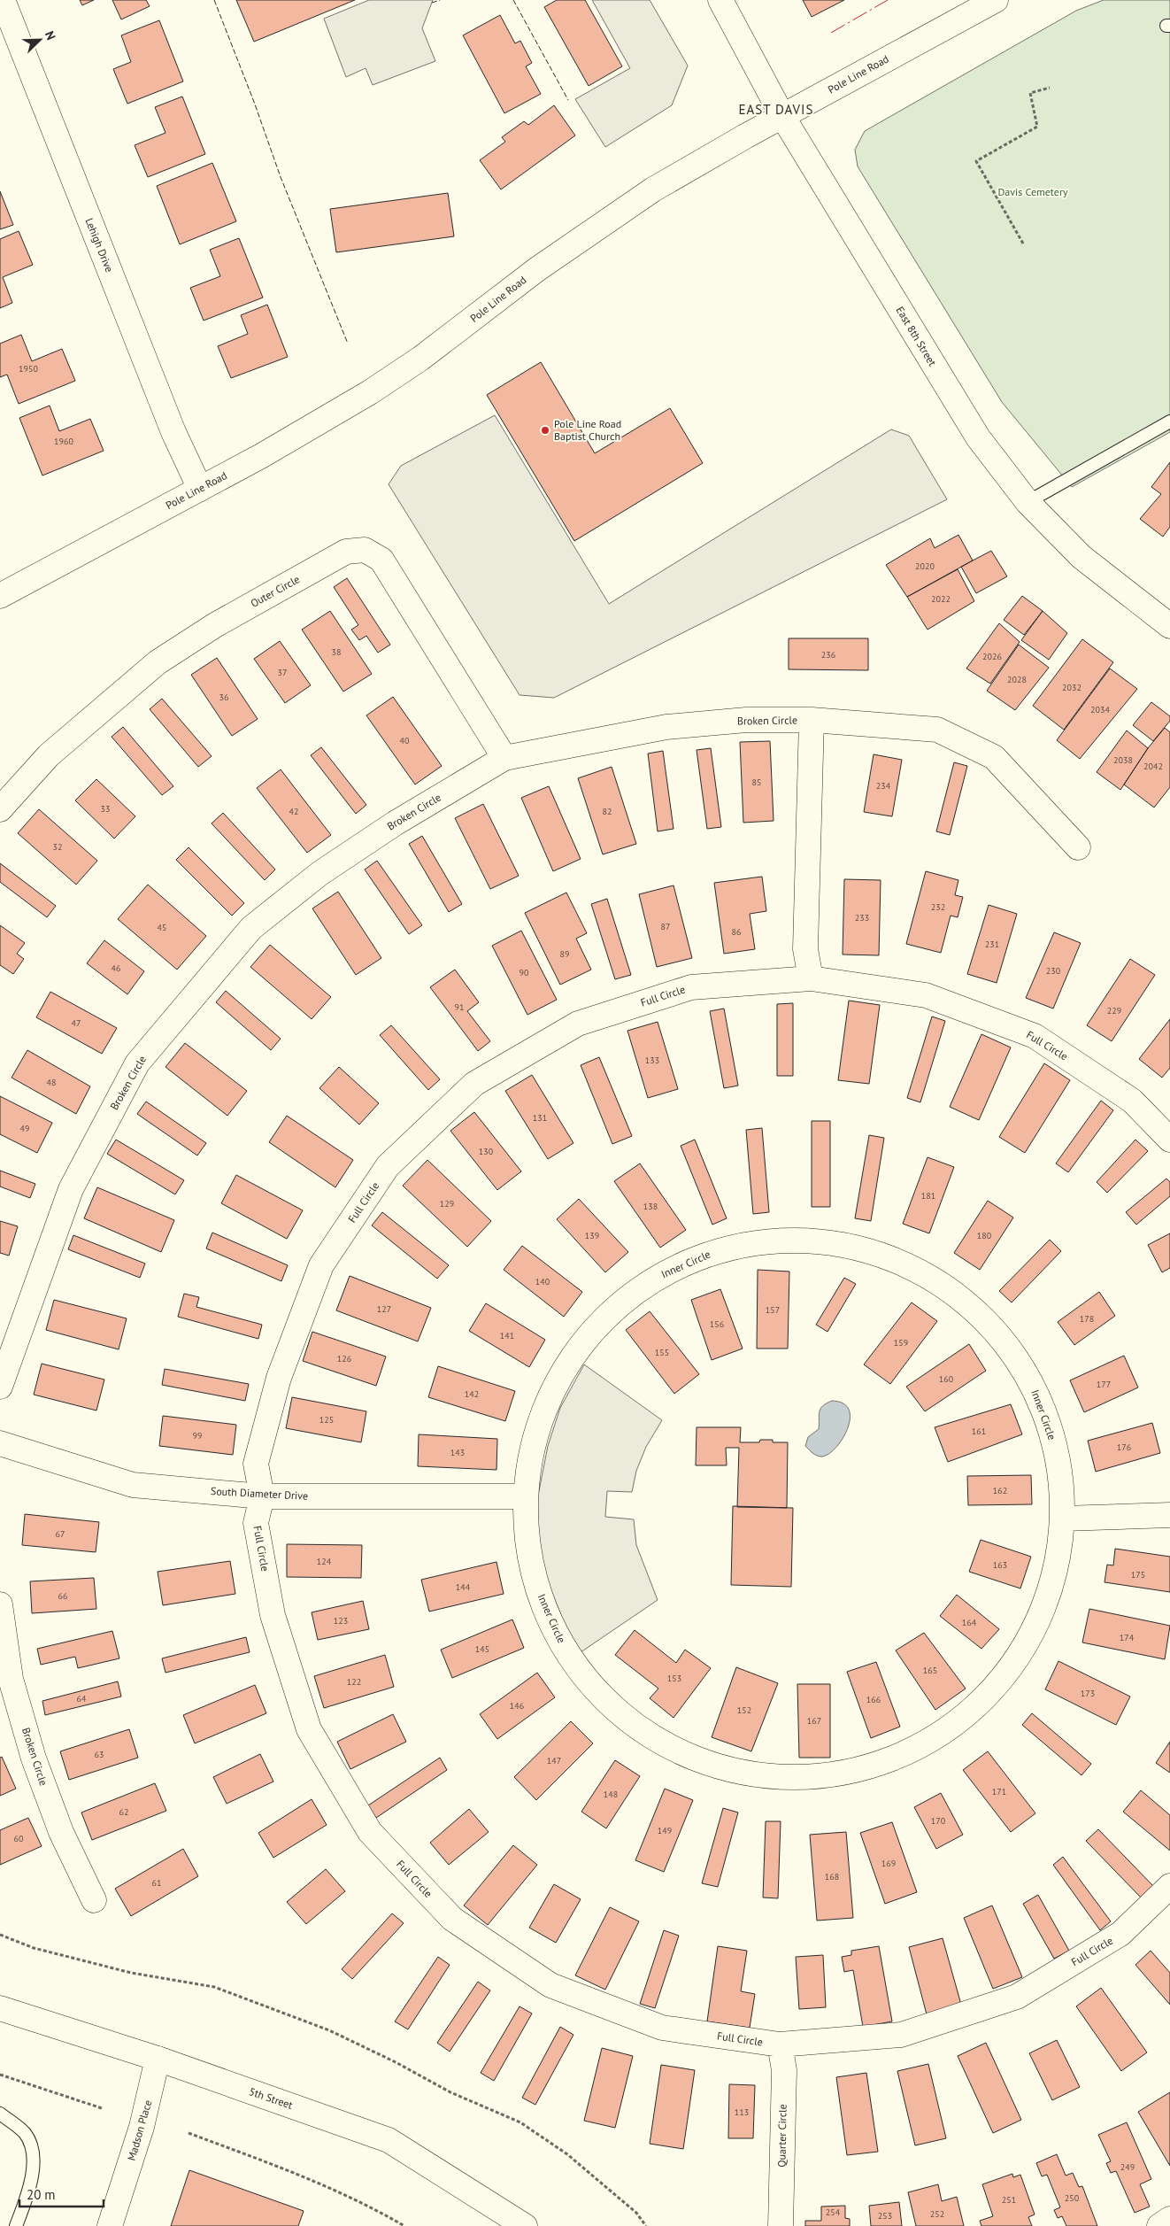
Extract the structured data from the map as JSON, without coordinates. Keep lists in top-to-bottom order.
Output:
{
  "streets": {
    "street": [
      "Pole Line Road",
      "Lehigh Drive",
      "East 8th Street",
      "Outer Circle",
      "Broken Circle",
      "Full Circle",
      "Inner Circle",
      "South Diameter Drive",
      "5th Street",
      "Madson Place",
      "Quarter Circle"
    ]
  },
  "crossings": [
    ["Pole Line Road", "Lehigh Drive"],
    ["Pole Line Road", "East 8th Street"],
    ["Outer Circle", "Broken Circle"],
    ["Full Circle", "South Diameter Drive"],
    ["Full Circle", "Quarter Circle"],
    ["Inner Circle", "South Diameter Drive"],
    ["5th Street", "Madson Place"]
  ],
  "districts": ["EAST DAVIS"],
  "parks": ["Davis Cemetery"],
  "places": ["Pole Line Road Baptist Church"],
  "house_numbers": [
    "1950",
    "1960",
    "2020",
    "2022",
    "38",
    "236",
    "2026",
    "37",
    "2028",
    "2032",
    "36",
    "2034",
    "40",
    "2038",
    "2042",
    "85",
    "234",
    "33",
    "42",
    "82",
    "32",
    "232",
    "233",
    "87",
    "45",
    "86",
    "231",
    "89",
    "46",
    "230",
    "90",
    "91",
    "229",
    "47",
    "133",
    "48",
    "131",
    "49",
    "130",
    "181",
    "129",
    "138",
    "139",
    "180",
    "140",
    "127",
    "157",
    "178",
    "156",
    "141",
    "159",
    "155",
    "126",
    "160",
    "177",
    "142",
    "125",
    "161",
    "99",
    "176",
    "143",
    "162",
    "67",
    "124",
    "163",
    "175",
    "144",
    "66",
    "123",
    "164",
    "174",
    "145",
    "165",
    "153",
    "122",
    "173",
    "64",
    "166",
    "146",
    "152",
    "167",
    "63",
    "147",
    "171",
    "148",
    "62",
    "170",
    "149",
    "60",
    "169",
    "168",
    "61",
    "113",
    "249",
    "250",
    "251",
    "254",
    "252",
    "253"
  ],
  "scale_bar": "20 m",
  "north": "top right"
}
